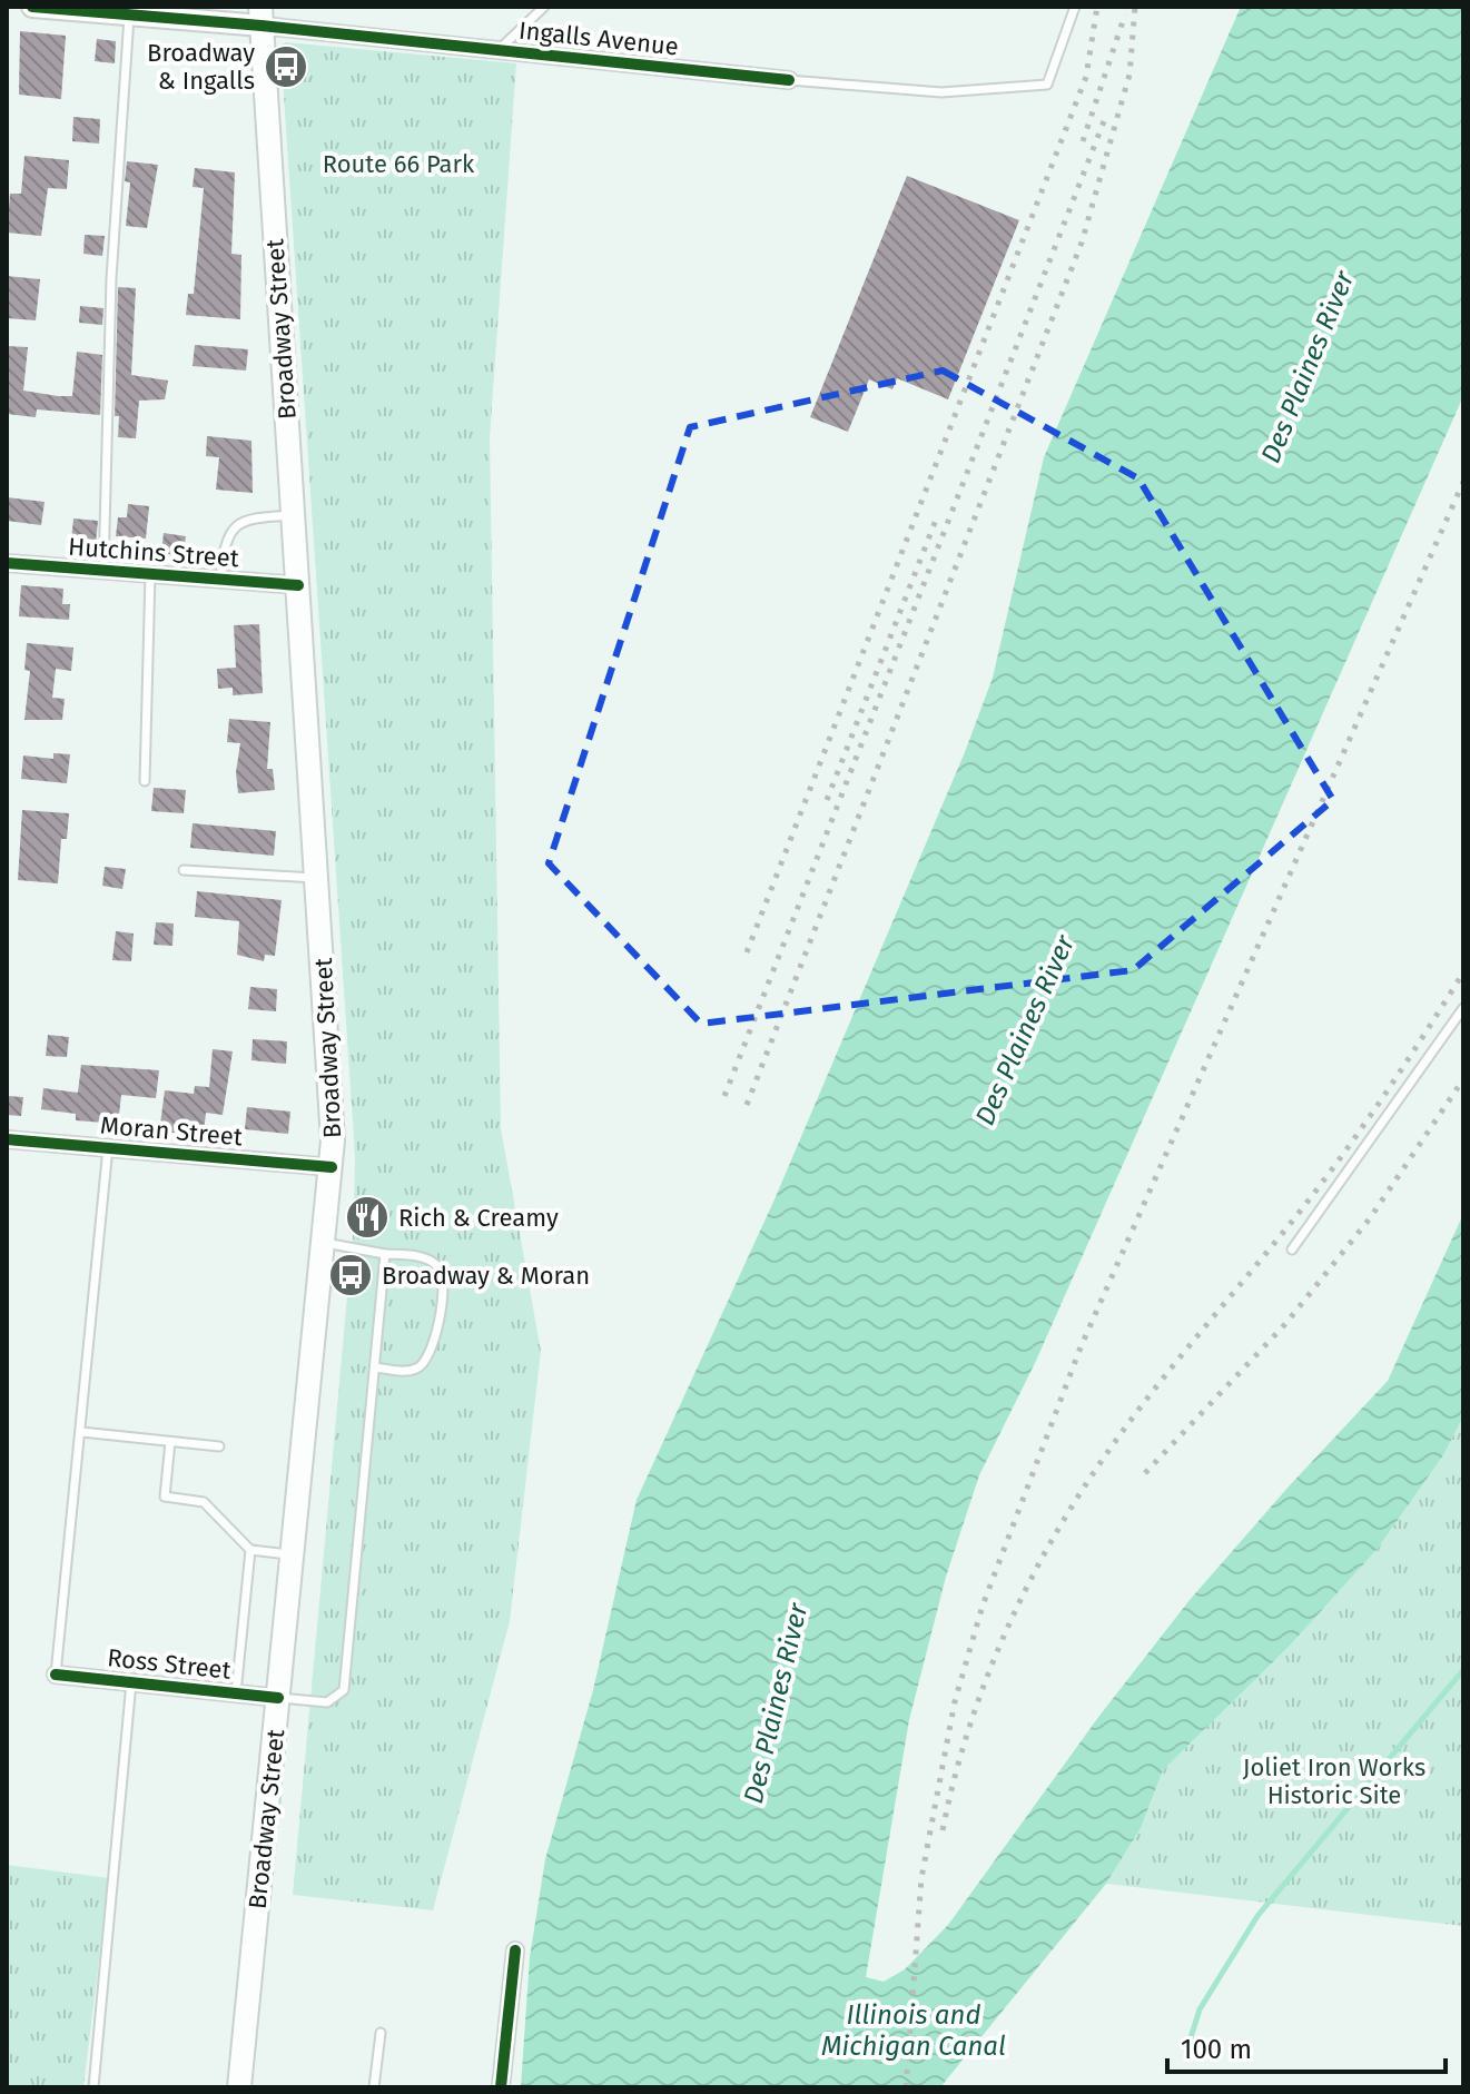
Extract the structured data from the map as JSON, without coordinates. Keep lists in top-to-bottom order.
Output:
{
  "streets": {
    "main road": ["Broadway Street"],
    "street": [
      "Ingalls Avenue",
      "Hutchins Street",
      "Moran Street",
      "Ross Street"
    ]
  },
  "crossings": [
    ["Ingalls Avenue", "Broadway Street"],
    ["Broadway Street", "Hutchins Street"],
    ["Broadway Street", "Moran Street"],
    ["Broadway Street", "Ross Street"]
  ],
  "water": ["Des Plaines River", "Illinois and Michigan Canal"],
  "parks": ["Route 66 Park", "Joliet Iron Works Historic Site"],
  "places": {
    "bus stop": ["Broadway & Ingalls", "Broadway & Moran"],
    "restaurant": ["Rich & Creamy"]
  },
  "scale_bar": "100 m"
}
